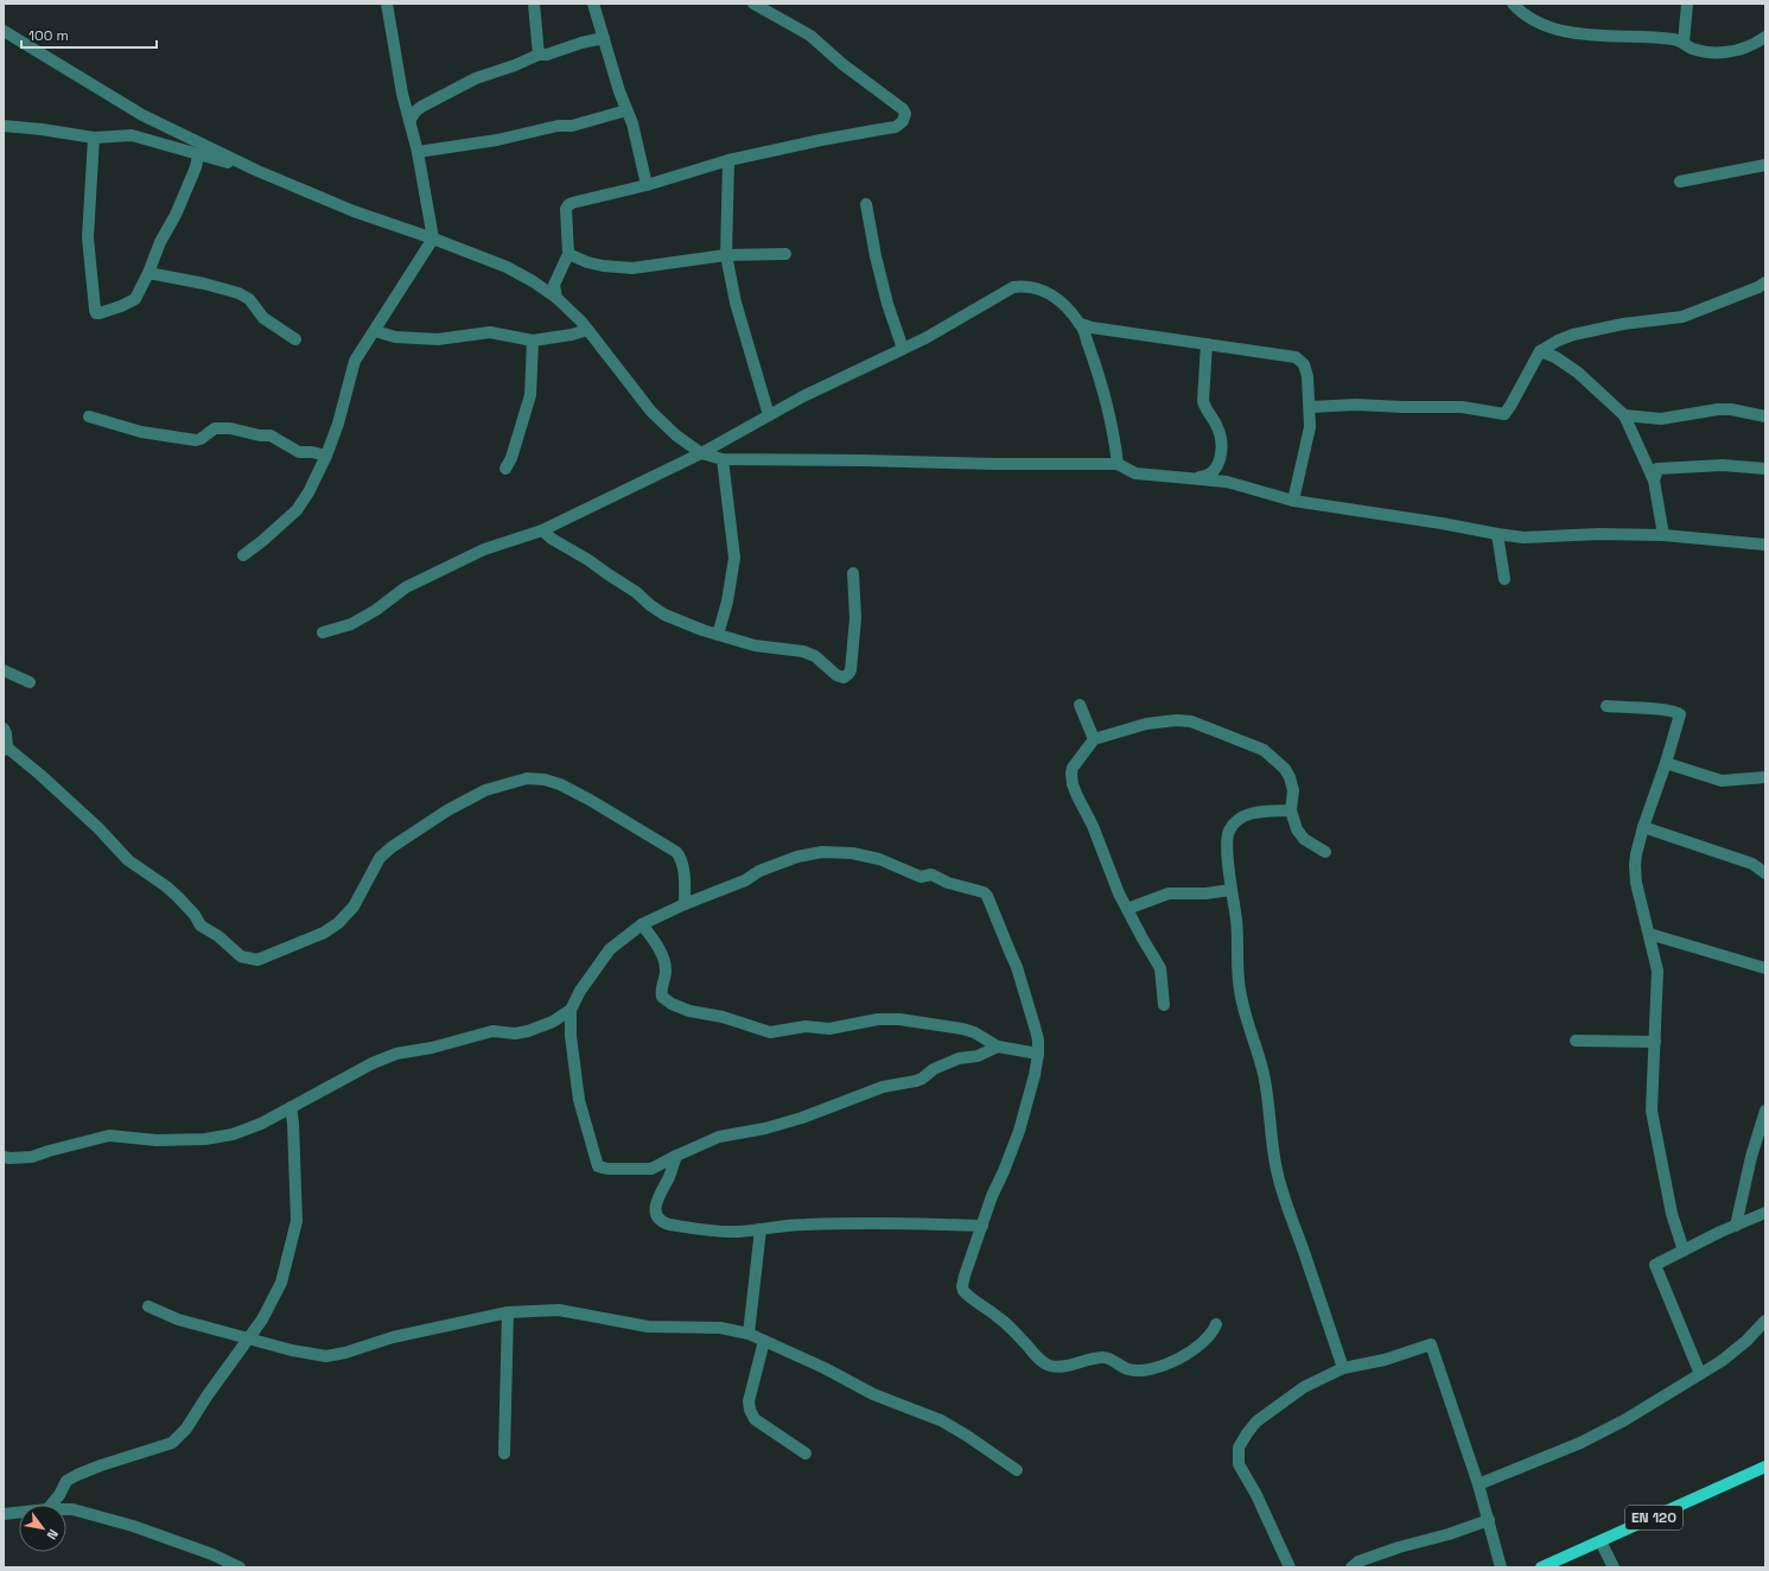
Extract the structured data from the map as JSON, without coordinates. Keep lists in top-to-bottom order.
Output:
{
  "streets": {
    "main road": ["EN 120"]
  },
  "scale_bar": "100 m",
  "north": "bottom right"
}
